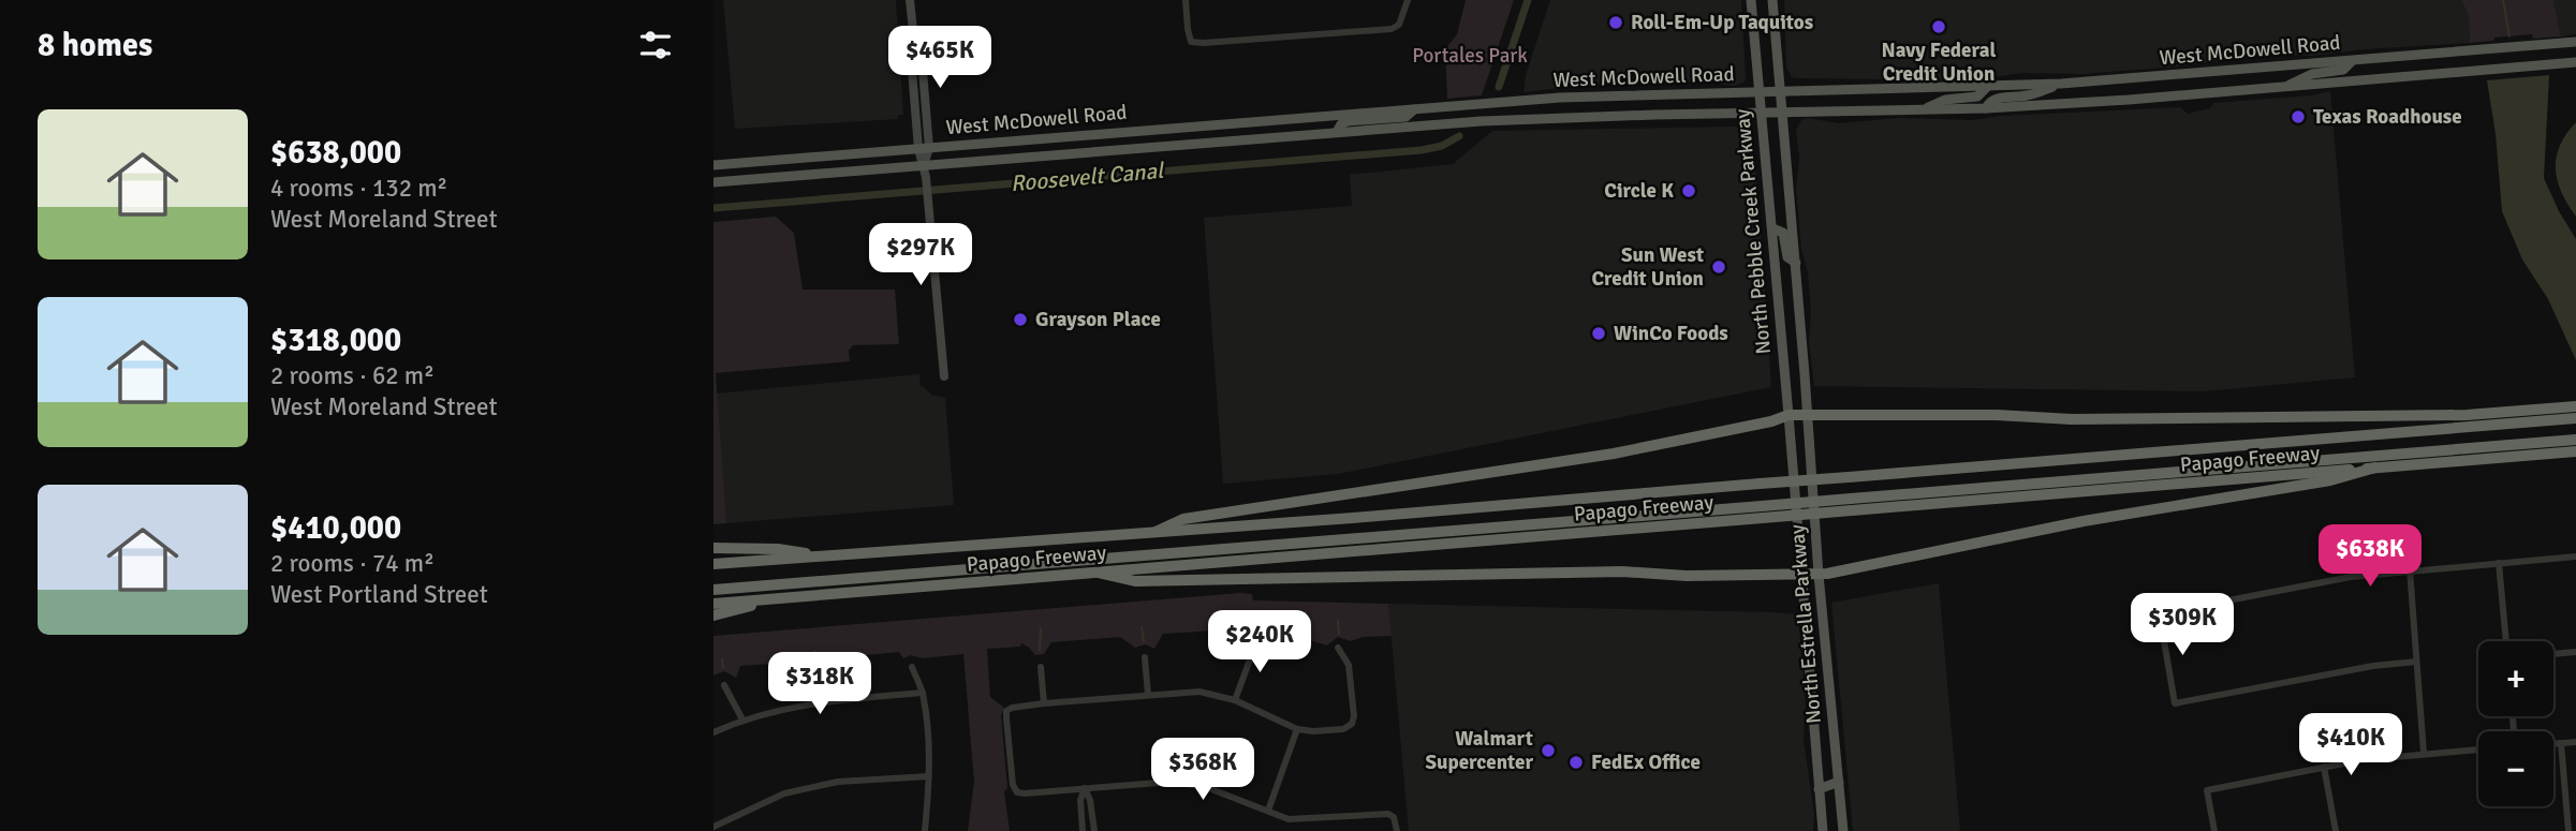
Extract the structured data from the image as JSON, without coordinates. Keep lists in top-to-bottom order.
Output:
{
  "streets": {
    "highway": ["Papago Freeway"],
    "main road": ["West McDowell Road", "North Pebble Creek Parkway", "North Estrella Parkway"]
  },
  "crossings": [
    ["West McDowell Road", "North Pebble Creek Parkway"],
    ["North Pebble Creek Parkway", "North Estrella Parkway"]
  ],
  "water": ["Roosevelt Canal"],
  "parks": ["Portales Park"],
  "places": [
    "Roll-Em-Up Taquitos",
    "Navy Federal Credit Union",
    "Texas Roadhouse",
    "Circle K",
    "Sun West Credit Union",
    "Grayson Place",
    "WinCo Foods",
    "Walmart Supercenter",
    "FedEx Office"
  ],
  "page": {
    "heading": "8 homes",
    "price": [
      "$465K",
      "$297K",
      "$638K",
      "$309K",
      "$240K",
      "$318K",
      "$410K",
      "$368K"
    ],
    "list": [
      {
        "name": "$638,000",
        "note": "4 rooms · 132 m² · West Moreland Street"
      },
      {
        "name": "$318,000",
        "note": "2 rooms · 62 m² · West Moreland Street"
      },
      {
        "name": "$410,000",
        "note": "2 rooms · 74 m² · West Portland Street"
      }
    ],
    "map_buttons": ["+", "−"]
  }
}
